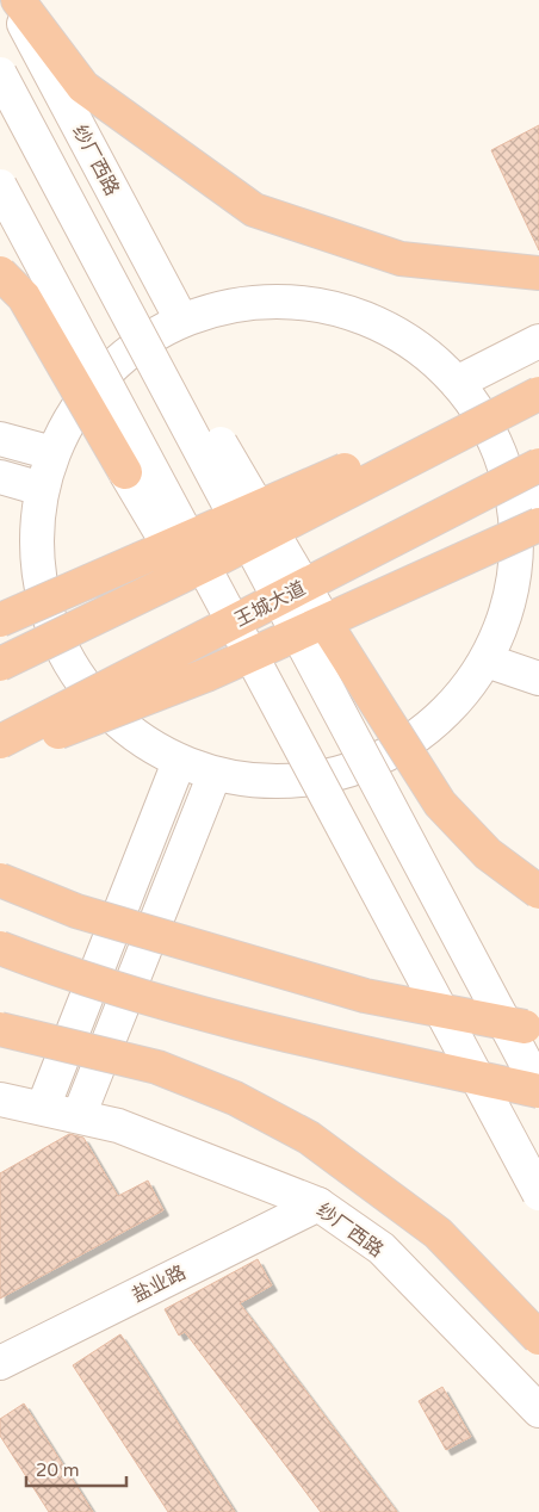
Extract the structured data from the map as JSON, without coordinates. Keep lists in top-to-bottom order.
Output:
{
  "streets": {
    "highway": ["王城大道"],
    "main road": ["纱厂西路", "盐业路"]
  },
  "crossings": [
    ["纱厂西路", "盐业路"]
  ],
  "scale_bar": "20 m"
}
